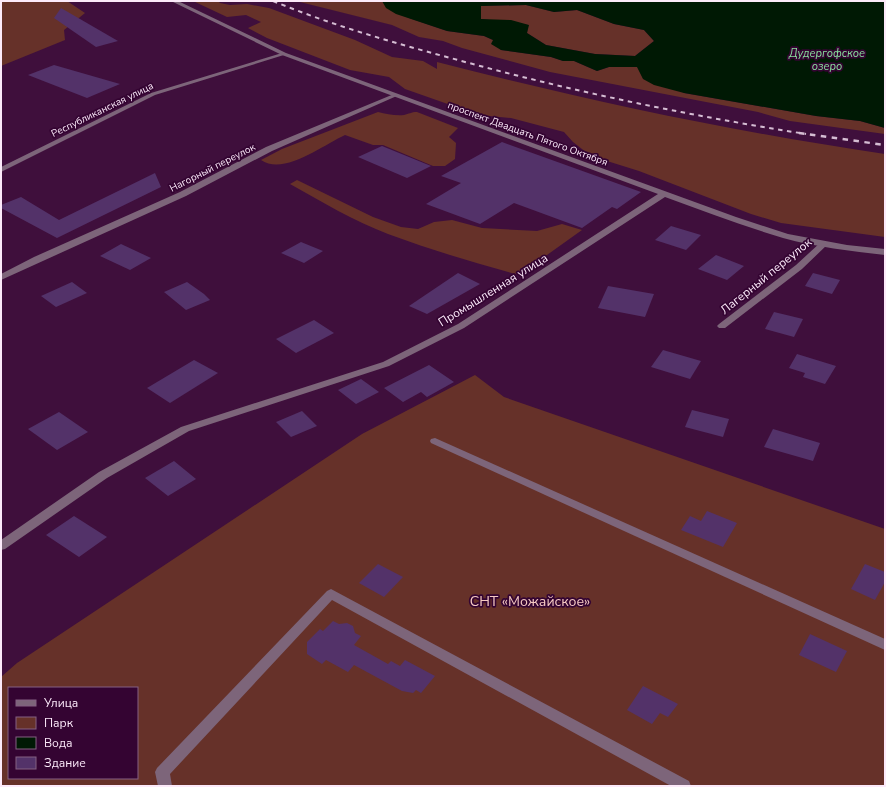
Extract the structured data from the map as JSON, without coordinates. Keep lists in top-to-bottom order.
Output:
{
  "streets": {
    "street": [
      "Республиканская улица",
      "проспект Двадцать Пятого Октября",
      "Нагорный переулок",
      "Лагерный переулок",
      "Промышленная улица"
    ]
  },
  "crossings": [
    ["Республиканская улица", "проспект Двадцать Пятого Октября"],
    ["проспект Двадцать Пятого Октября", "Нагорный переулок"],
    ["проспект Двадцать Пятого Октября", "Лагерный переулок"],
    ["проспект Двадцать Пятого Октября", "Промышленная улица"]
  ],
  "water": ["Дудергофское озеро"],
  "parks": ["СНТ «Можайское»"],
  "legend": [
    "Улица",
    "Парк",
    "Вода",
    "Здание"
  ]
}
